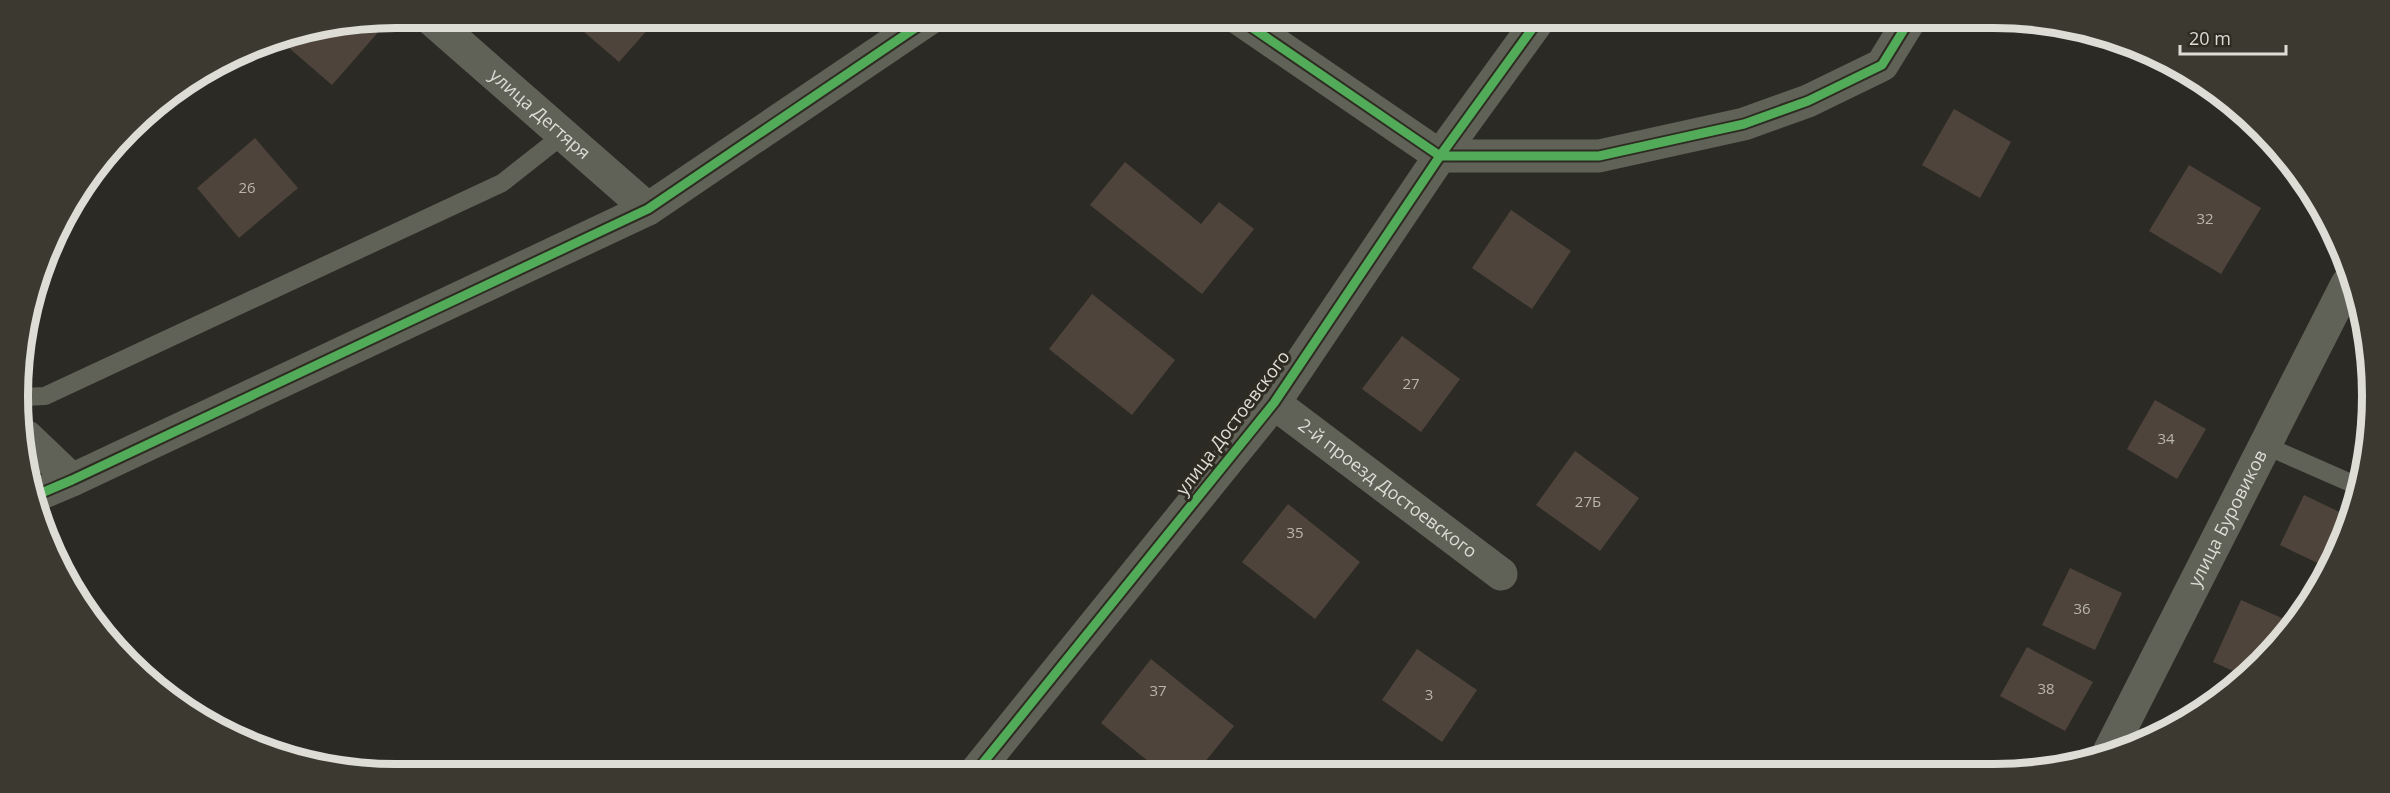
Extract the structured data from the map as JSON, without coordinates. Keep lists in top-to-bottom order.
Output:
{
  "streets": {
    "street": [
      "улица Дегтяря",
      "улица Достоевского",
      "2-й проезд Достоевского",
      "улица Буровиков"
    ]
  },
  "crossings": [
    ["улица Достоевского", "2-й проезд Достоевского"]
  ],
  "house_numbers": [
    "26",
    "32",
    "27",
    "34",
    "27Б",
    "35",
    "36",
    "38",
    "37",
    "3"
  ],
  "scale_bar": "20 m"
}
